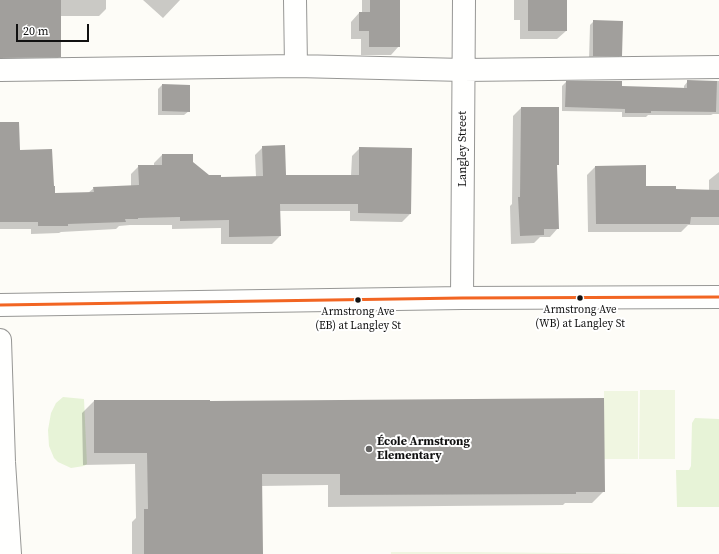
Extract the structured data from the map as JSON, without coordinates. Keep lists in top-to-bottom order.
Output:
{
  "streets": {
    "street": ["Langley Street"]
  },
  "places": ["Armstrong Ave (WB) at Langley St", "Armstrong Ave (EB) at Langley St", "École Armstrong Elementary"],
  "scale_bar": "20 m"
}
